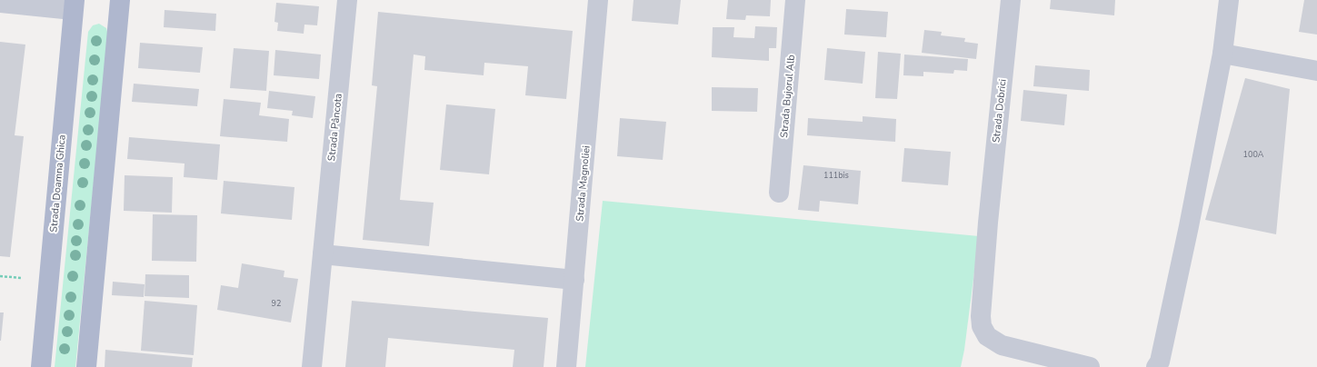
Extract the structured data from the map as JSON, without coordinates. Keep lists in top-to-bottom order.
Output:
{
  "streets": {
    "main road": ["Strada Doamna Ghica"],
    "street": [
      "Strada Bujorul Alb",
      "Strada Dobrici",
      "Strada Pâncota",
      "Strada Magnoliei"
    ]
  },
  "house_numbers": ["100A", "111bis", "92"]
}
